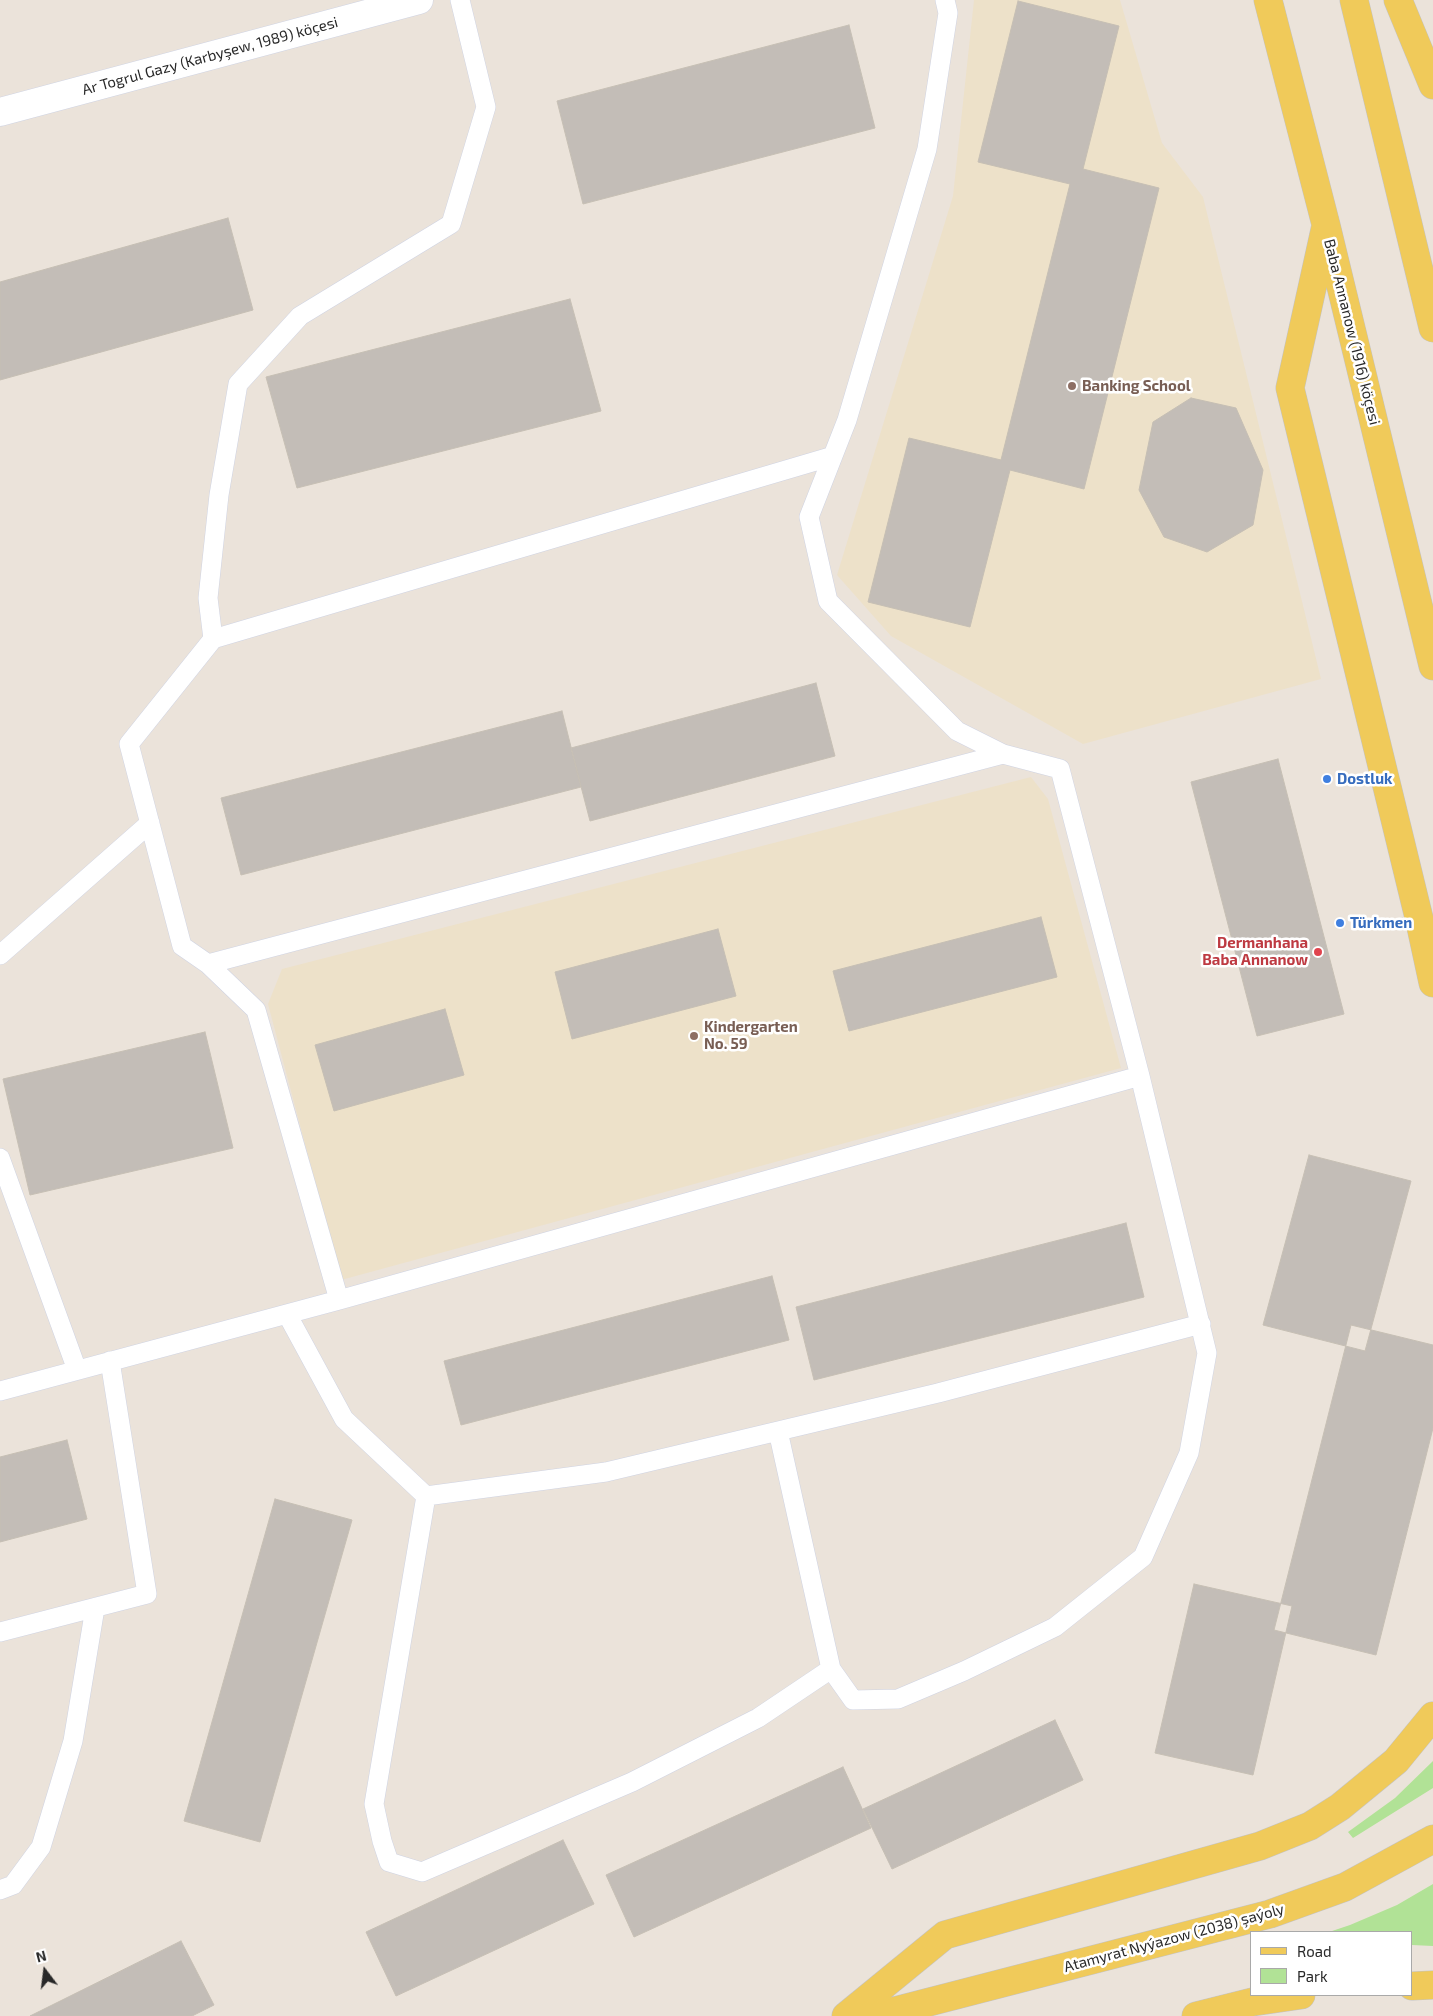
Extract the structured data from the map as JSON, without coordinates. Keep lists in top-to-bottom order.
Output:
{
  "streets": {
    "main road": ["Baba Annanow (1916) köçesi", "Atamyrat Nyýazow (2038) şaýoly"],
    "street": ["Ar Togrul Gazy (Karbyşew, 1989) köçesi"]
  },
  "places": [
    "Banking School",
    "Dostluk",
    "Türkmen",
    "Dermanhana Baba Annanow",
    "Kindergarten No. 59"
  ],
  "legend": ["Road", "Park"],
  "north": "top"
}
